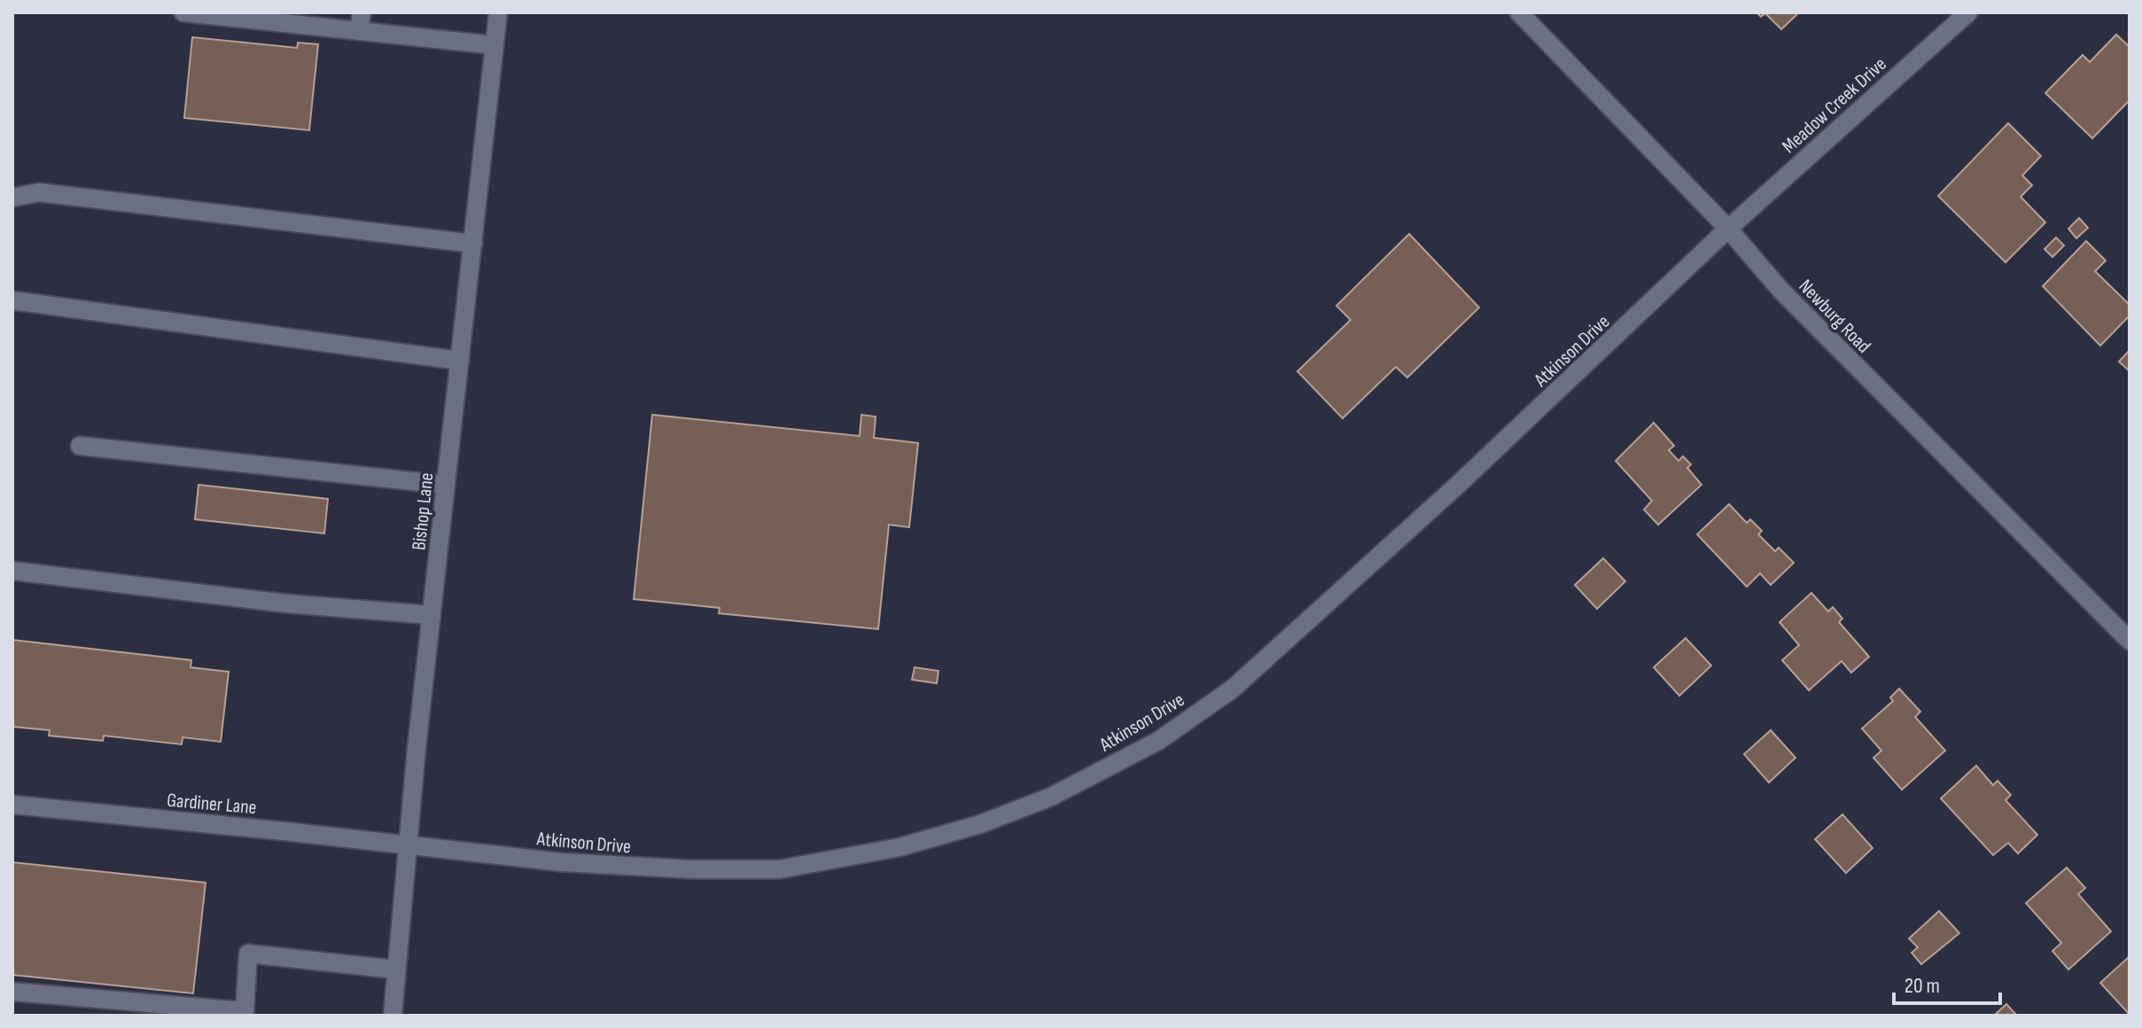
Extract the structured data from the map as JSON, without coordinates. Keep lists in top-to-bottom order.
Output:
{
  "streets": {
    "street": [
      "Meadow Creek Drive",
      "Newburg Road",
      "Atkinson Drive",
      "Bishop Lane",
      "Gardiner Lane"
    ]
  },
  "crossings": [
    ["Meadow Creek Drive", "Newburg Road"],
    ["Meadow Creek Drive", "Atkinson Drive"],
    ["Newburg Road", "Atkinson Drive"],
    ["Atkinson Drive", "Bishop Lane"],
    ["Atkinson Drive", "Gardiner Lane"],
    ["Bishop Lane", "Gardiner Lane"]
  ],
  "scale_bar": "20 m"
}
